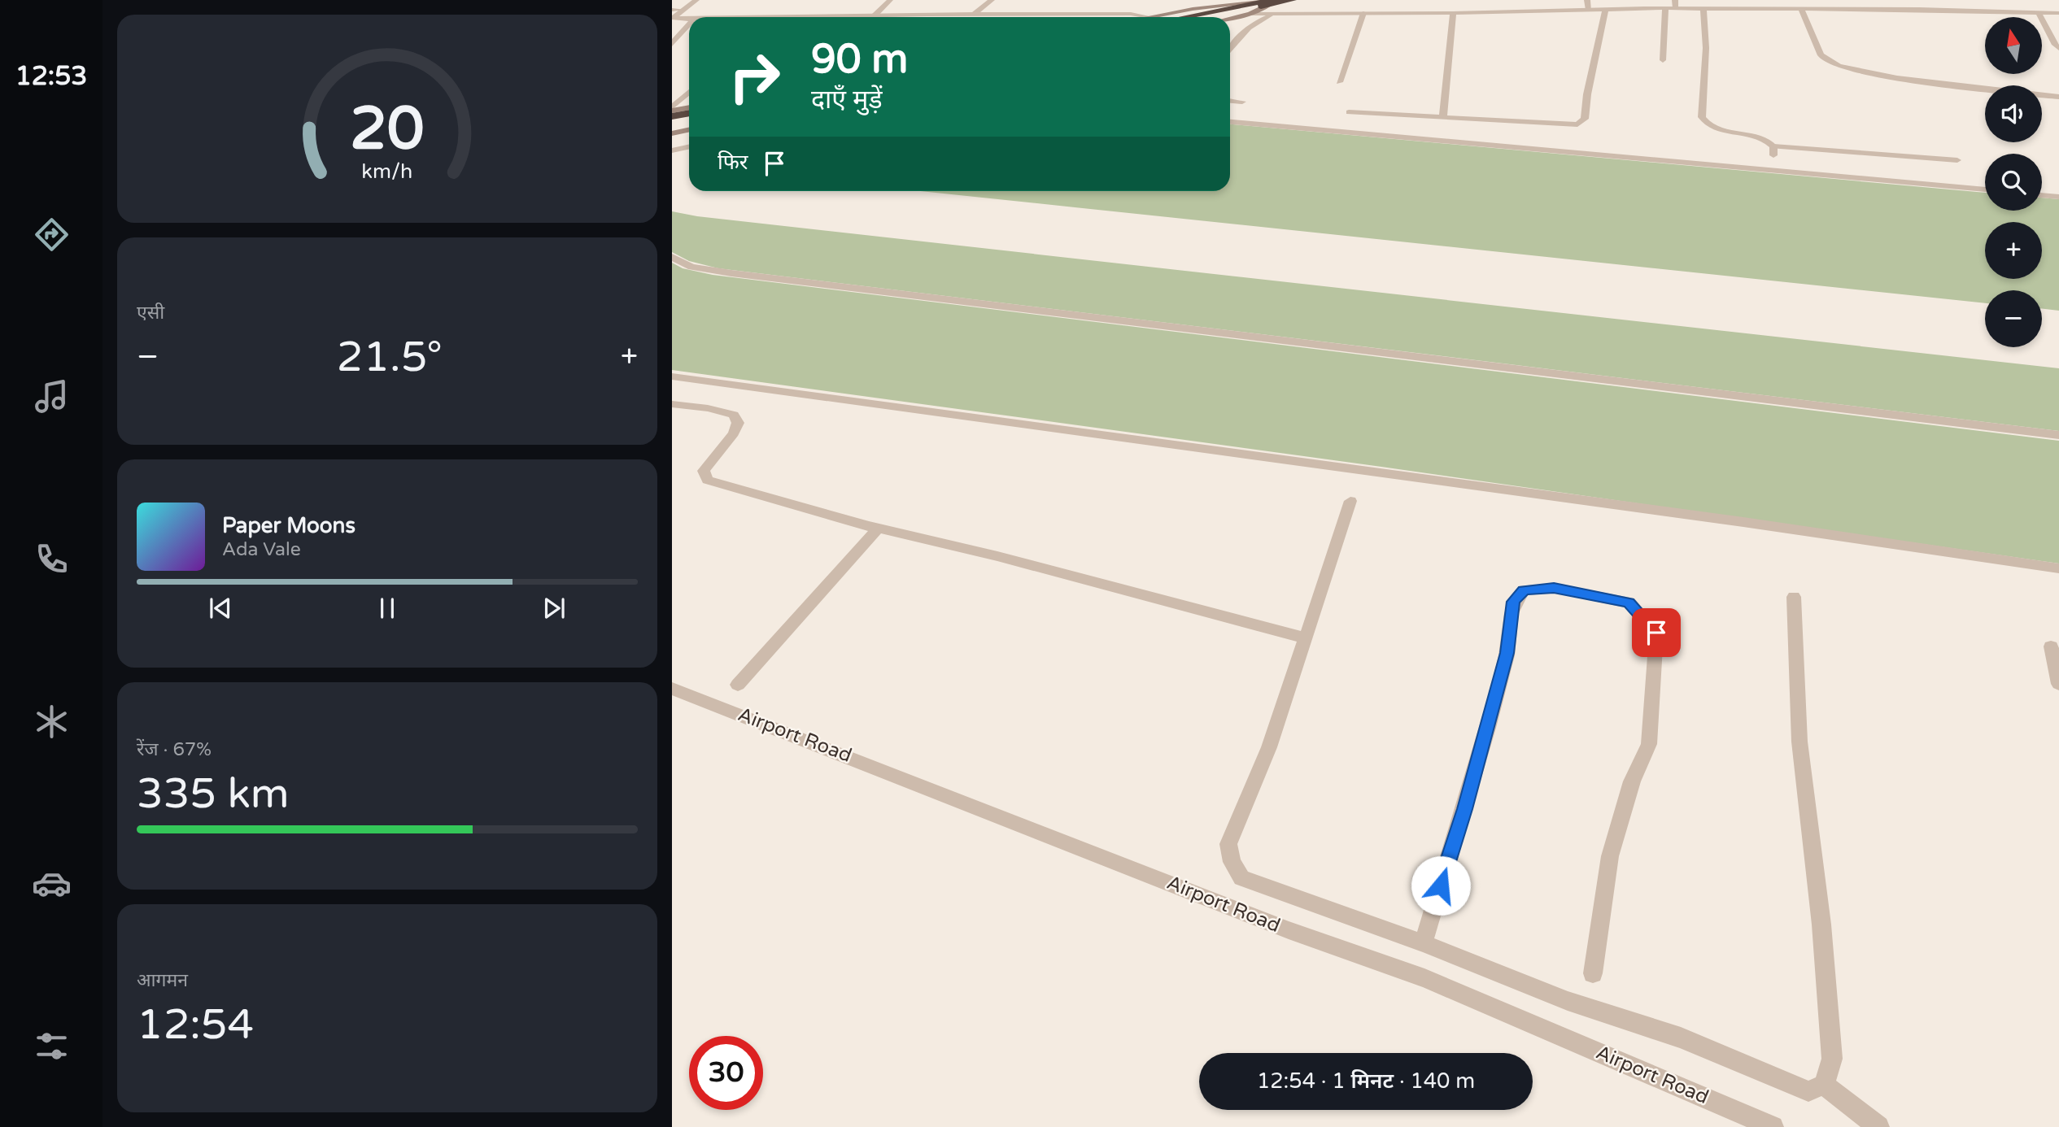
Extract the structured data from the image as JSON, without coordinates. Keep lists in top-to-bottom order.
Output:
{
  "streets": {
    "street": ["Airport Road"]
  },
  "north": "top",
  "page": {
    "tabs": "12:53",
    "map_buttons": ["+", "−"],
    "turn": ["90 m", "दाएँ मुड़ें"],
    "then": "फिर",
    "tile": [
      "एसी",
      ["रेंज · 67%", "335 km"],
      ["आगमन", "12:54"]
    ],
    "heat": ["−", "21.5°", "+"],
    "song": ["Paper Moons", "Ada Vale"],
    "limit": "30",
    "trip": "12:54 · 1 मिनट · 140 m",
    "gauge": ["20", "km/h"]
  }
}
